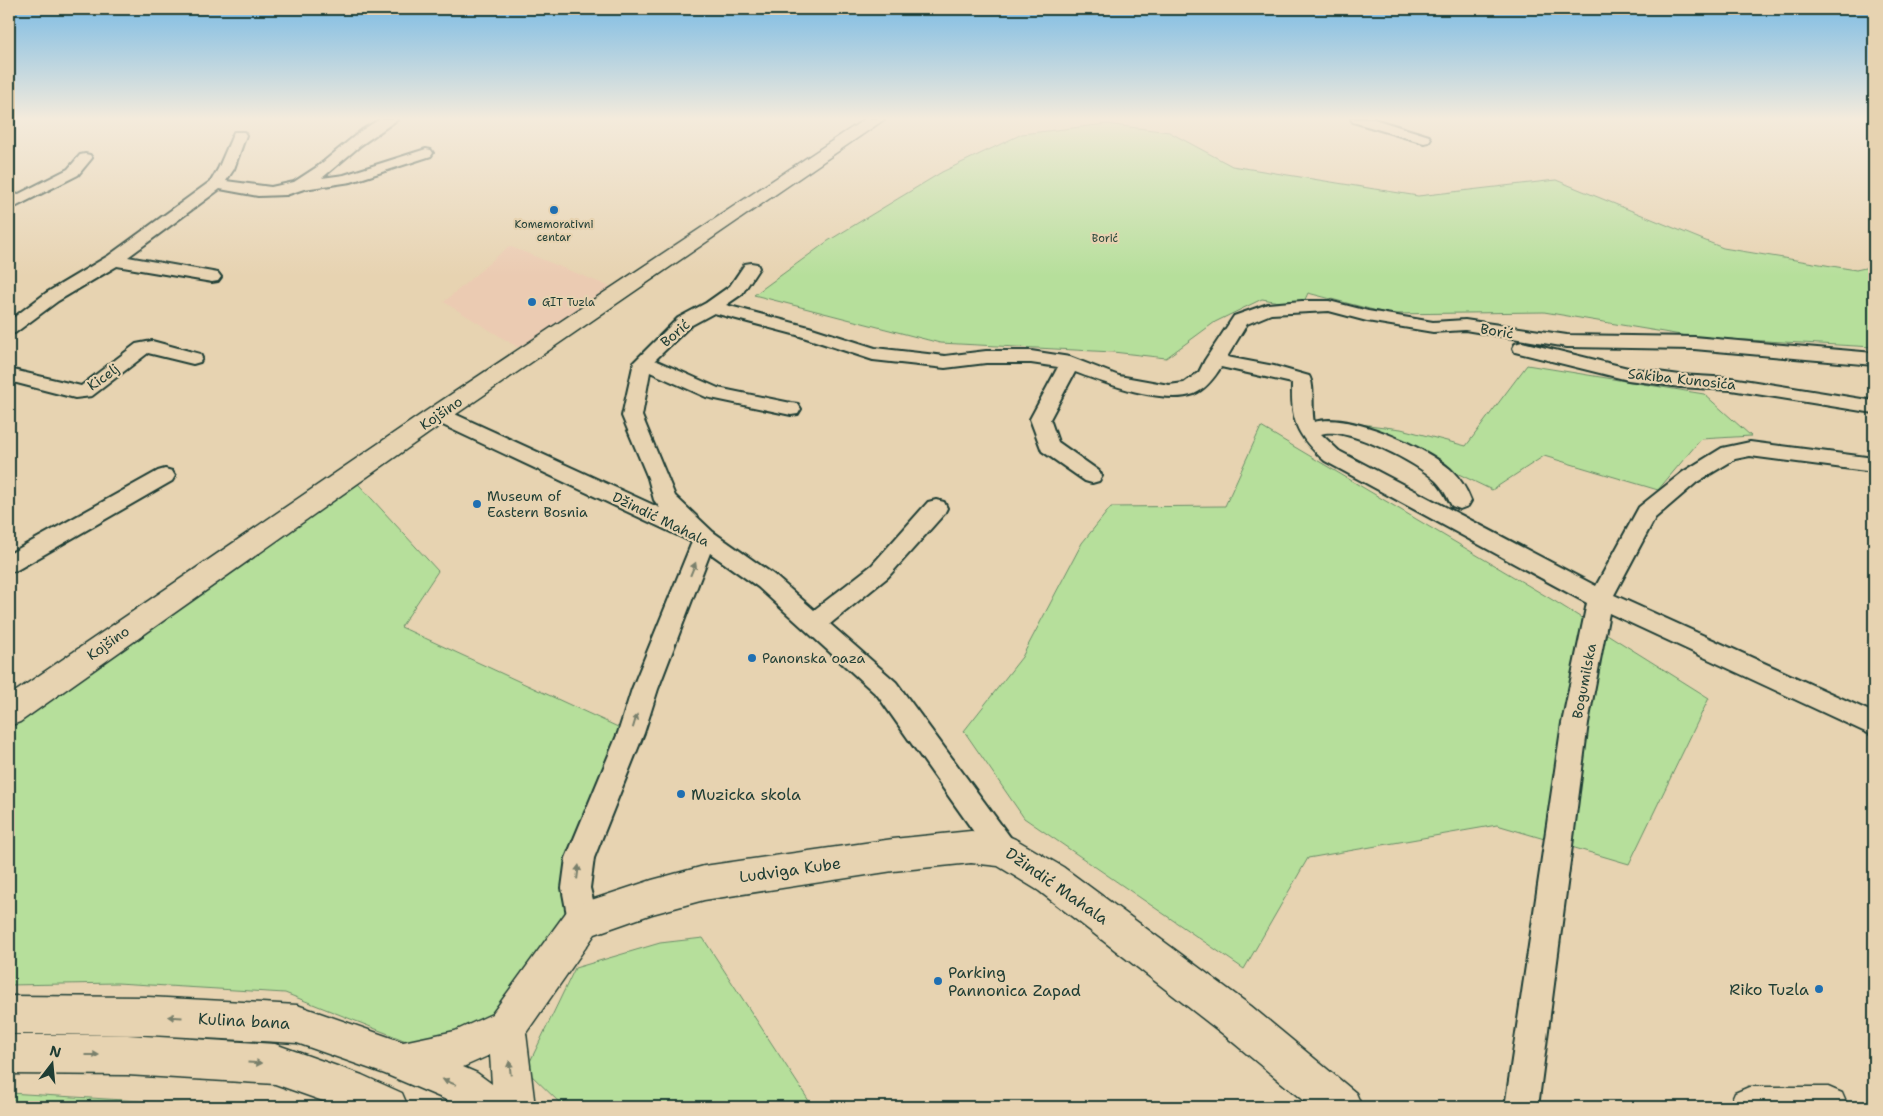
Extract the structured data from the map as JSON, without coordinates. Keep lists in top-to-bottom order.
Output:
{
  "streets": {
    "street": [
      "Borić",
      "Kicelj",
      "Sakiba Kunosića",
      "Kojšino",
      "Džindić Mahala",
      "Bogumilska",
      "Ludviga Kube",
      "Kulina bana"
    ]
  },
  "crossings": [
    ["Borić", "Sakiba Kunosića"],
    ["Kojšino", "Džindić Mahala"],
    ["Džindić Mahala", "Ludviga Kube"]
  ],
  "parks": ["Borić"],
  "places": [
    "Komemorativni centar",
    "GIT Tuzla",
    "Museum of Eastern Bosnia",
    "Panonska oaza",
    "Muzicka skola",
    "Parking Pannonica Zapad",
    "Riko Tuzla"
  ],
  "north": "top"
}
